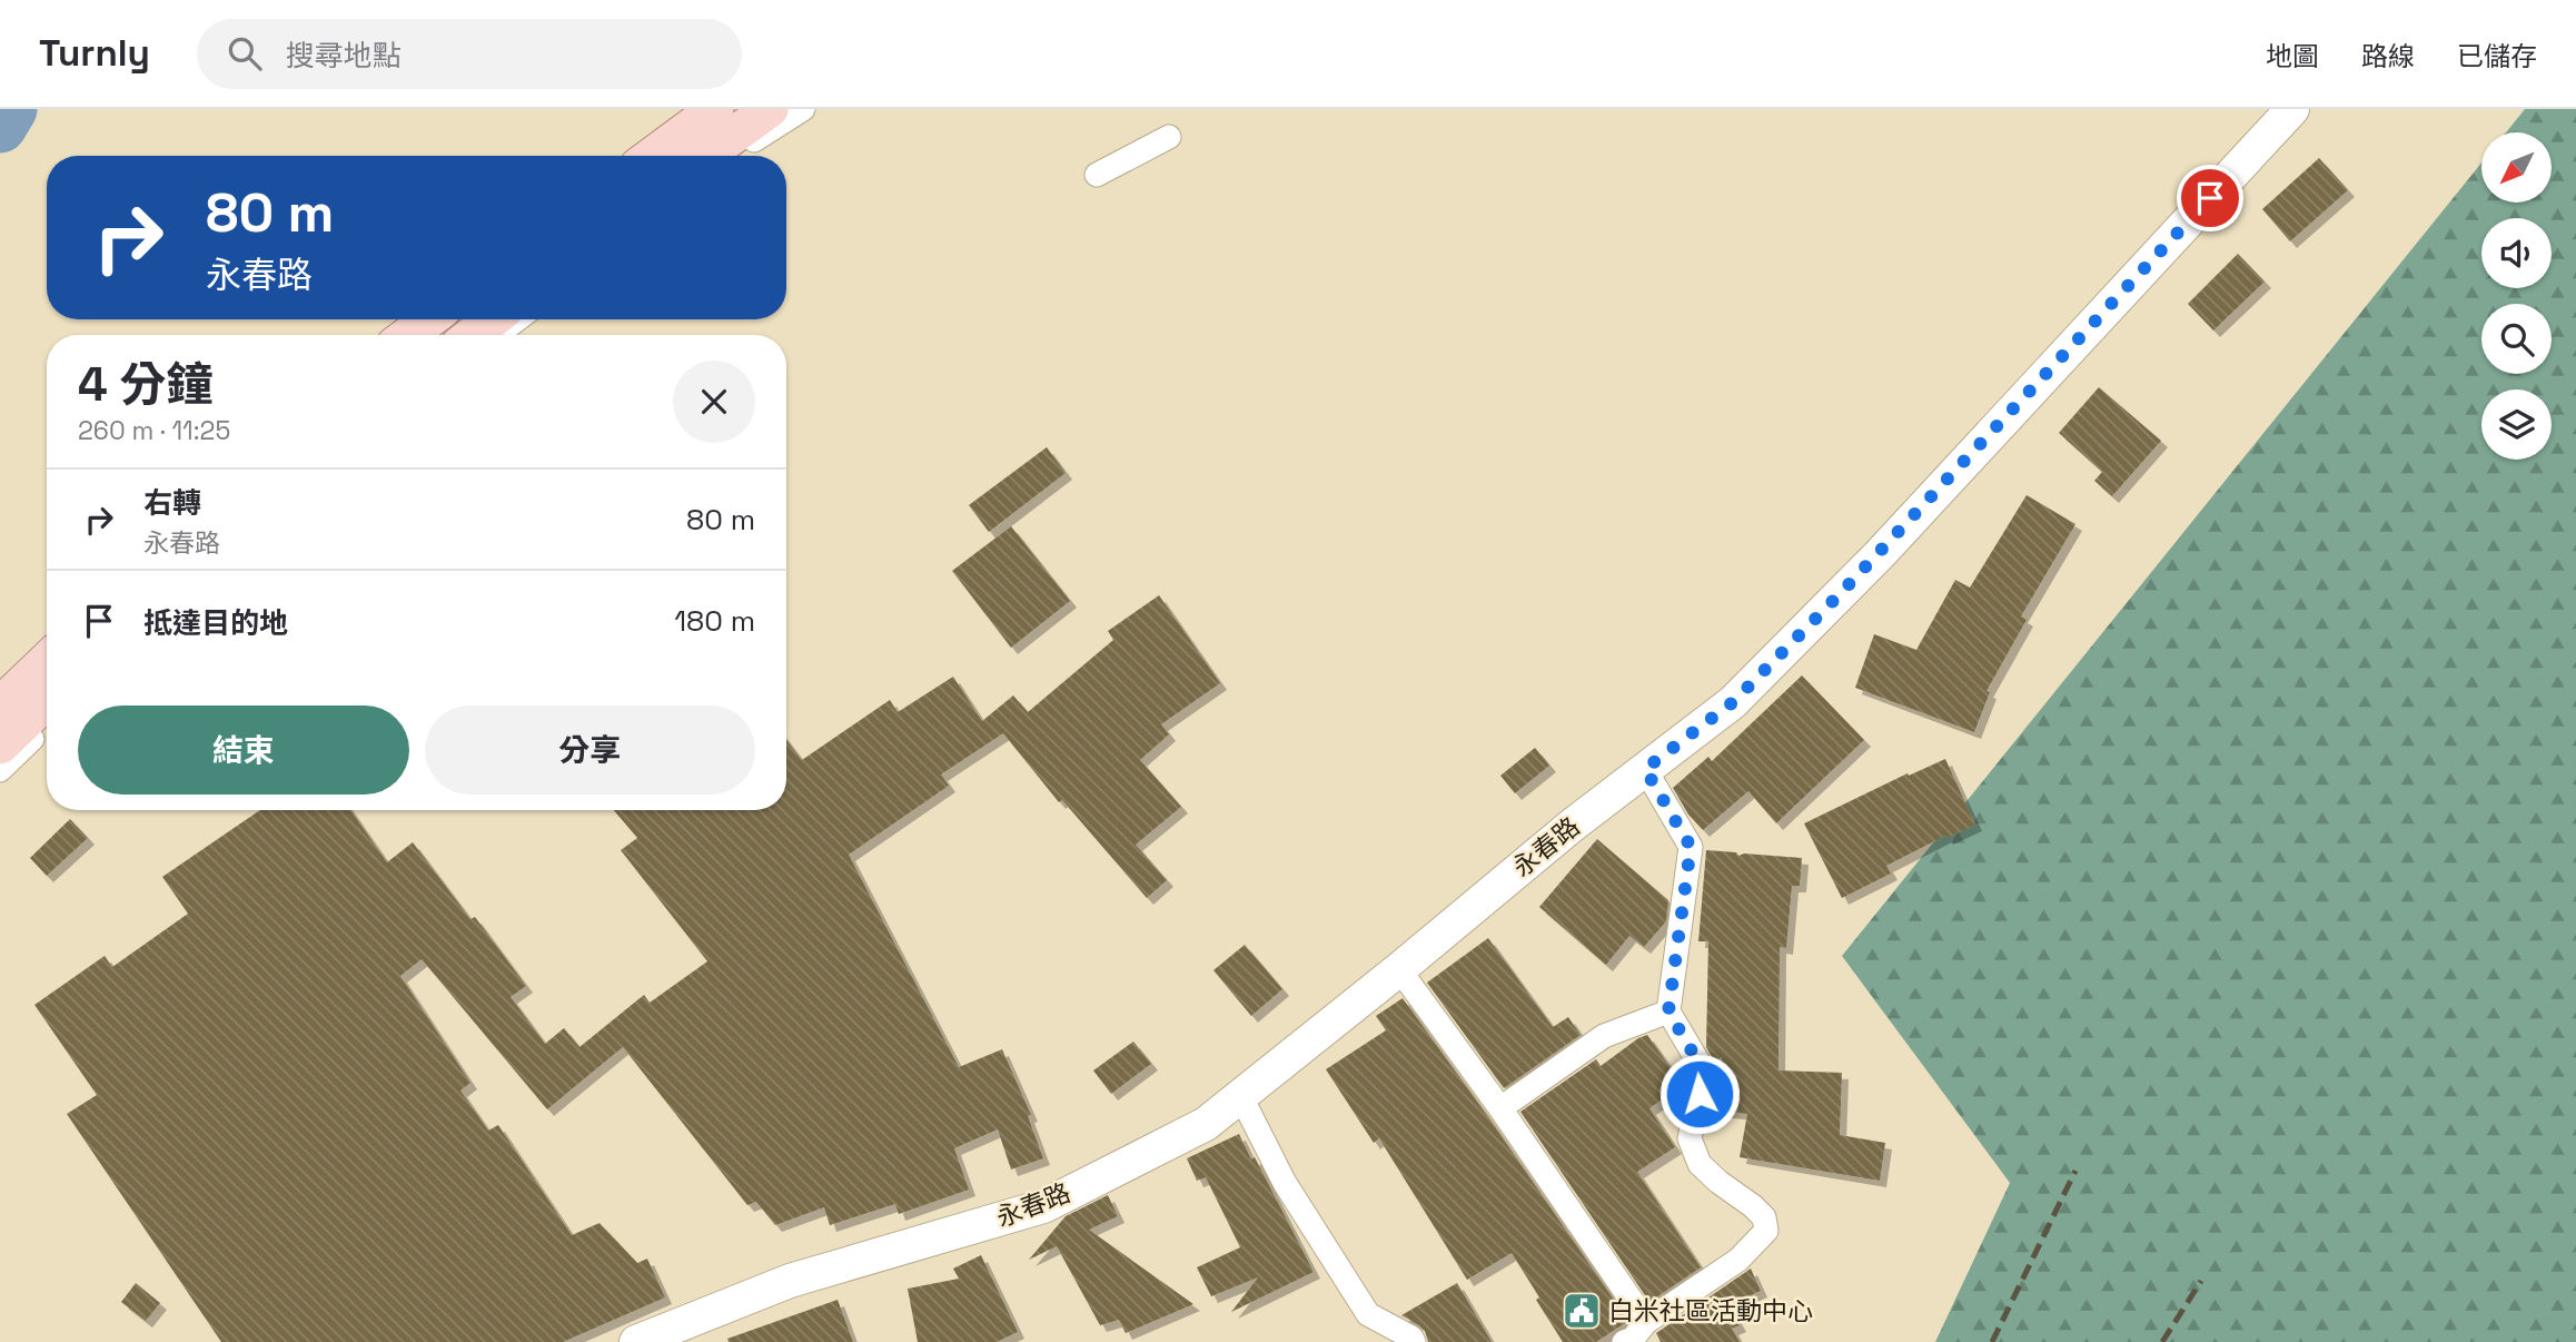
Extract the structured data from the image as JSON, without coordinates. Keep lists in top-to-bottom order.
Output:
{
  "streets": {
    "street": ["永春路"]
  },
  "places": {
    "public building": ["白米社區活動中心"]
  },
  "north": "bottom left",
  "page": {
    "header": "Turnly",
    "search": "搜尋地點",
    "nav": ["地圖", "路線", "已儲存"],
    "turn": ["80 m", "永春路"],
    "heading": ["4 分鐘", "260 m · 11:25"],
    "list": [
      {
        "name": "右轉",
        "note": "永春路",
        "value": "80 m"
      },
      {
        "name": "抵達目的地",
        "value": "180 m"
      }
    ],
    "buttons": ["結束", "分享"]
  }
}
